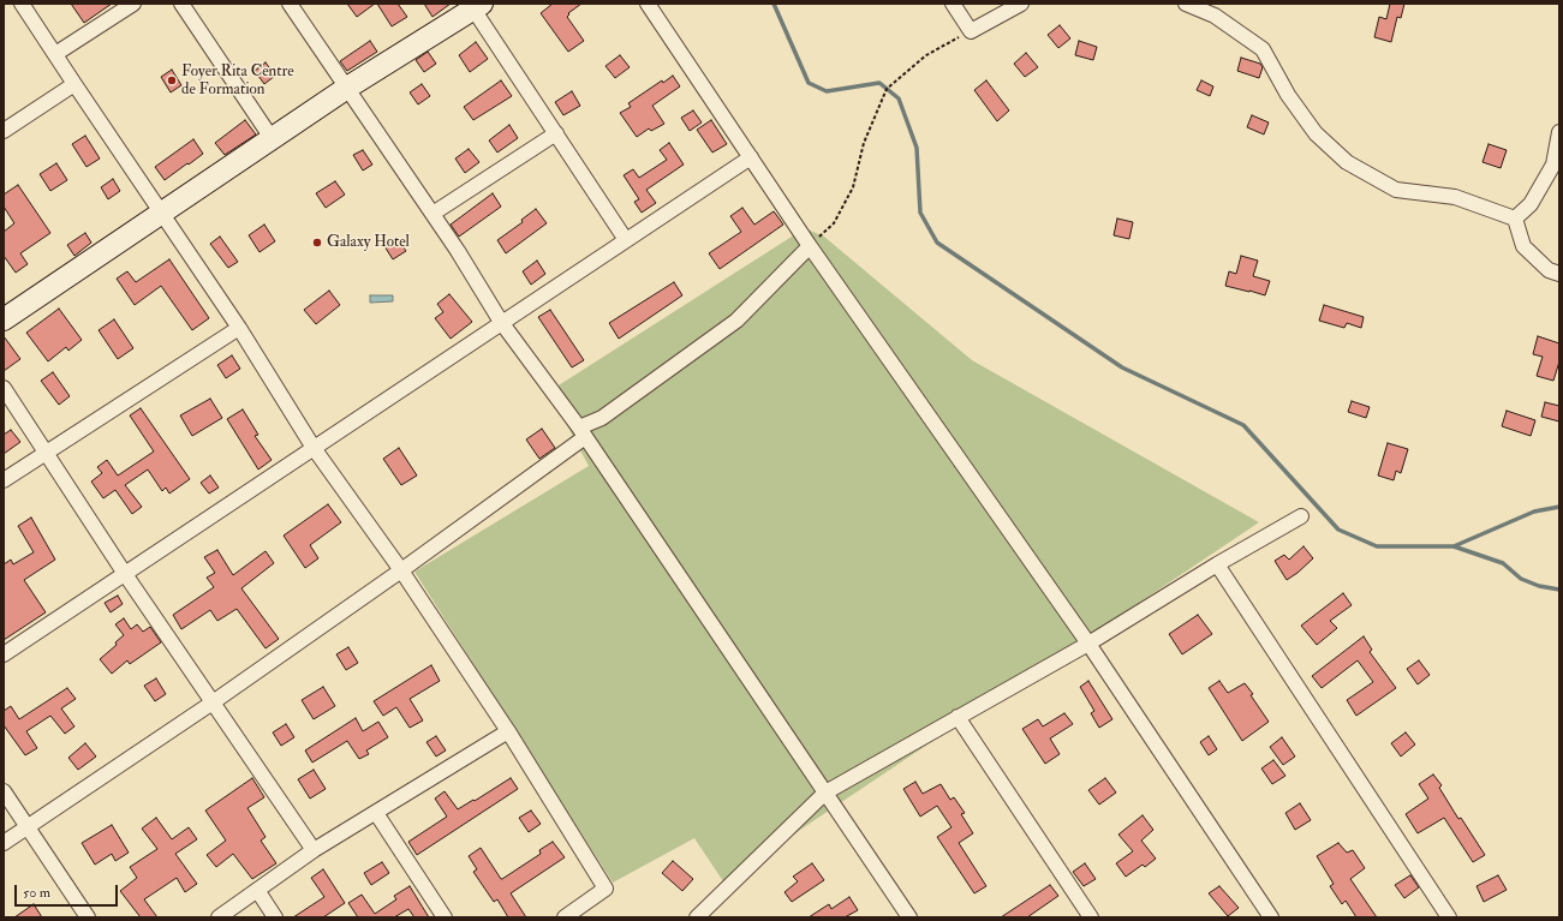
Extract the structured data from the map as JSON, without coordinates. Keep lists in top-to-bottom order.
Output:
{
  "places": ["Foyer Rita Centre de Formation", "Galaxy Hotel"],
  "scale_bar": "50 m"
}
